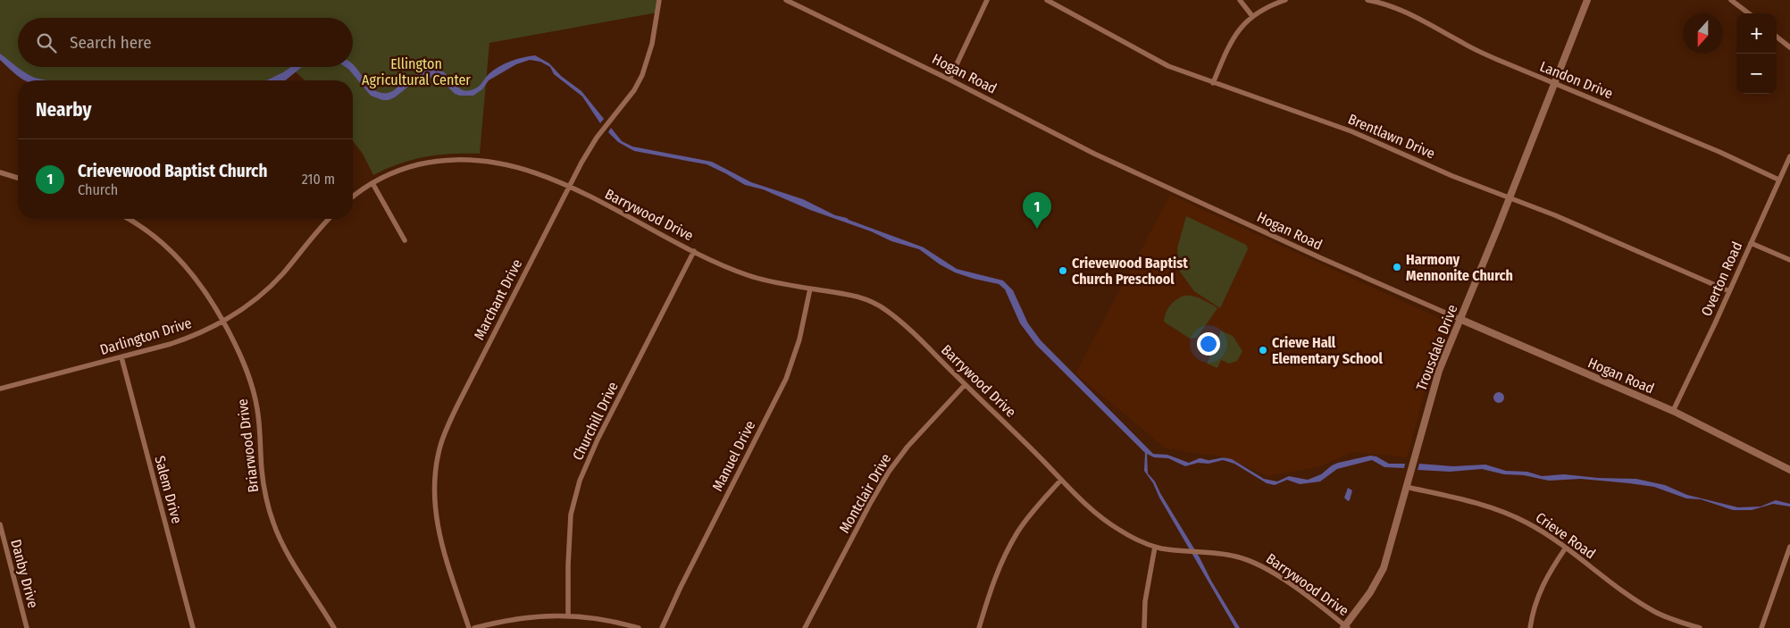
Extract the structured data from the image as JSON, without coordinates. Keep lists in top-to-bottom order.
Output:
{
  "streets": {
    "street": [
      "Hogan Road",
      "Landon Drive",
      "Brentlawn Drive",
      "Barrywood Drive",
      "Overton Road",
      "Marchant Drive",
      "Darlington Drive",
      "Trousdale Drive",
      "Churchill Drive",
      "Briarwood Drive",
      "Manuel Drive",
      "Salem Drive",
      "Montclair Drive",
      "Crieve Road",
      "Danby Drive"
    ]
  },
  "crossings": [
    ["Hogan Road", "Overton Road"],
    ["Hogan Road", "Trousdale Drive"],
    ["Landon Drive", "Overton Road"],
    ["Landon Drive", "Trousdale Drive"],
    ["Brentlawn Drive", "Overton Road"],
    ["Brentlawn Drive", "Trousdale Drive"],
    ["Barrywood Drive", "Marchant Drive"],
    ["Barrywood Drive", "Trousdale Drive"],
    ["Barrywood Drive", "Churchill Drive"],
    ["Barrywood Drive", "Manuel Drive"],
    ["Barrywood Drive", "Montclair Drive"],
    ["Darlington Drive", "Briarwood Drive"],
    ["Darlington Drive", "Salem Drive"],
    ["Trousdale Drive", "Crieve Road"]
  ],
  "parks": ["Ellington Agricultural Center"],
  "places": ["Harmony Mennonite Church", "Crievewood Baptist Church Preschool", "Crieve Hall Elementary School"],
  "north": "bottom",
  "page": {
    "map_buttons": ["+", "−"],
    "search": "Search here",
    "heading": "Nearby",
    "list": [
      {
        "mark": "1",
        "name": "Crievewood Baptist Church",
        "note": "Church",
        "value": "210 m"
      }
    ],
    "pins": "1"
  }
}
